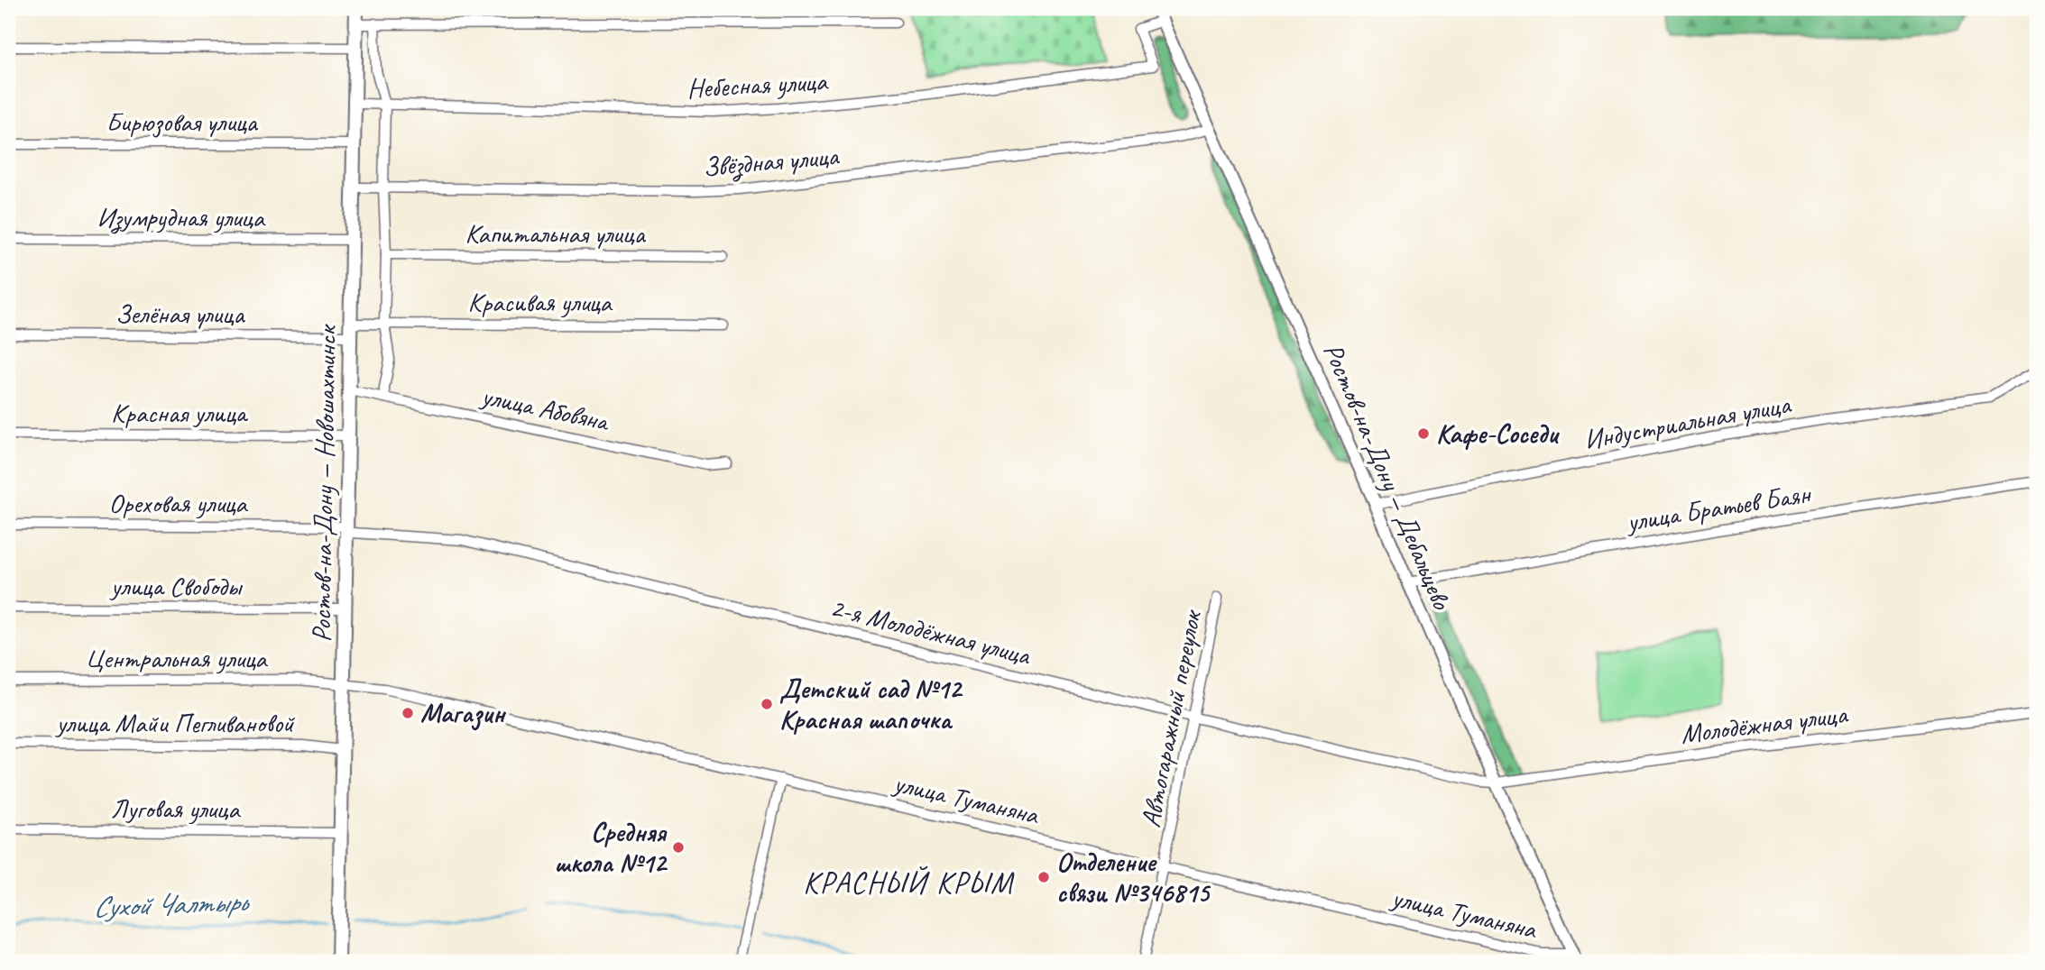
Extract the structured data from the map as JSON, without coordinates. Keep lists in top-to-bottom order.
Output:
{
  "streets": {
    "main road": ["Ростов-на-Дону — Новошахтинск"],
    "street": [
      "Небесная улица",
      "Бирюзовая улица",
      "Звёздная улица",
      "Изумрудная улица",
      "Капитальная улица",
      "Красивая улица",
      "Зелёная улица",
      "улица Абовяна",
      "Красная улица",
      "Индустриальная улица",
      "Ростов-на-Дону — Дебальцево",
      "Ореховая улица",
      "улица Братьев Баян",
      "улица Свободы",
      "2-я Молодёжная улица",
      "Центральная улица",
      "Автогаражный переулок",
      "улица Майи Пегливановой",
      "Молодёжная улица",
      "улица Туманяна",
      "Луговая улица"
    ]
  },
  "crossings": [
    ["Небесная улица", "Ростов-на-Дону — Дебальцево"],
    ["Небесная улица", "Ростов-на-Дону — Новошахтинск"],
    ["Бирюзовая улица", "Ростов-на-Дону — Новошахтинск"],
    ["Звёздная улица", "Ростов-на-Дону — Дебальцево"],
    ["Звёздная улица", "Ростов-на-Дону — Новошахтинск"],
    ["Изумрудная улица", "Ростов-на-Дону — Новошахтинск"],
    ["Красивая улица", "Зелёная улица"],
    ["Красивая улица", "Ростов-на-Дону — Новошахтинск"],
    ["Зелёная улица", "Ростов-на-Дону — Новошахтинск"],
    ["улица Абовяна", "Ростов-на-Дону — Новошахтинск"],
    ["Красная улица", "Ростов-на-Дону — Новошахтинск"],
    ["Индустриальная улица", "Ростов-на-Дону — Дебальцево"],
    ["Ростов-на-Дону — Дебальцево", "улица Братьев Баян"],
    ["Ростов-на-Дону — Дебальцево", "2-я Молодёжная улица"],
    ["Ростов-на-Дону — Дебальцево", "Молодёжная улица"],
    ["Ростов-на-Дону — Дебальцево", "улица Туманяна"],
    ["Ростов-на-Дону — Новошахтинск", "Ореховая улица"],
    ["Ростов-на-Дону — Новошахтинск", "улица Свободы"],
    ["Ростов-на-Дону — Новошахтинск", "2-я Молодёжная улица"],
    ["Ростов-на-Дону — Новошахтинск", "Центральная улица"],
    ["Ростов-на-Дону — Новошахтинск", "улица Майи Пегливановой"],
    ["Ростов-на-Дону — Новошахтинск", "улица Туманяна"],
    ["Ростов-на-Дону — Новошахтинск", "Луговая улица"],
    ["Ореховая улица", "2-я Молодёжная улица"],
    ["2-я Молодёжная улица", "Автогаражный переулок"],
    ["2-я Молодёжная улица", "Молодёжная улица"],
    ["Центральная улица", "улица Туманяна"],
    ["Автогаражный переулок", "улица Туманяна"]
  ],
  "districts": ["КРАСНЫЙ КРЫМ"],
  "water": ["Сухой Чалтырь"],
  "places": [
    "Кафе-Соседи",
    "Детский сад №12 Красная шапочка",
    "Магазин",
    "Средняя школа №12",
    "Отделение связи №346815"
  ]
}
